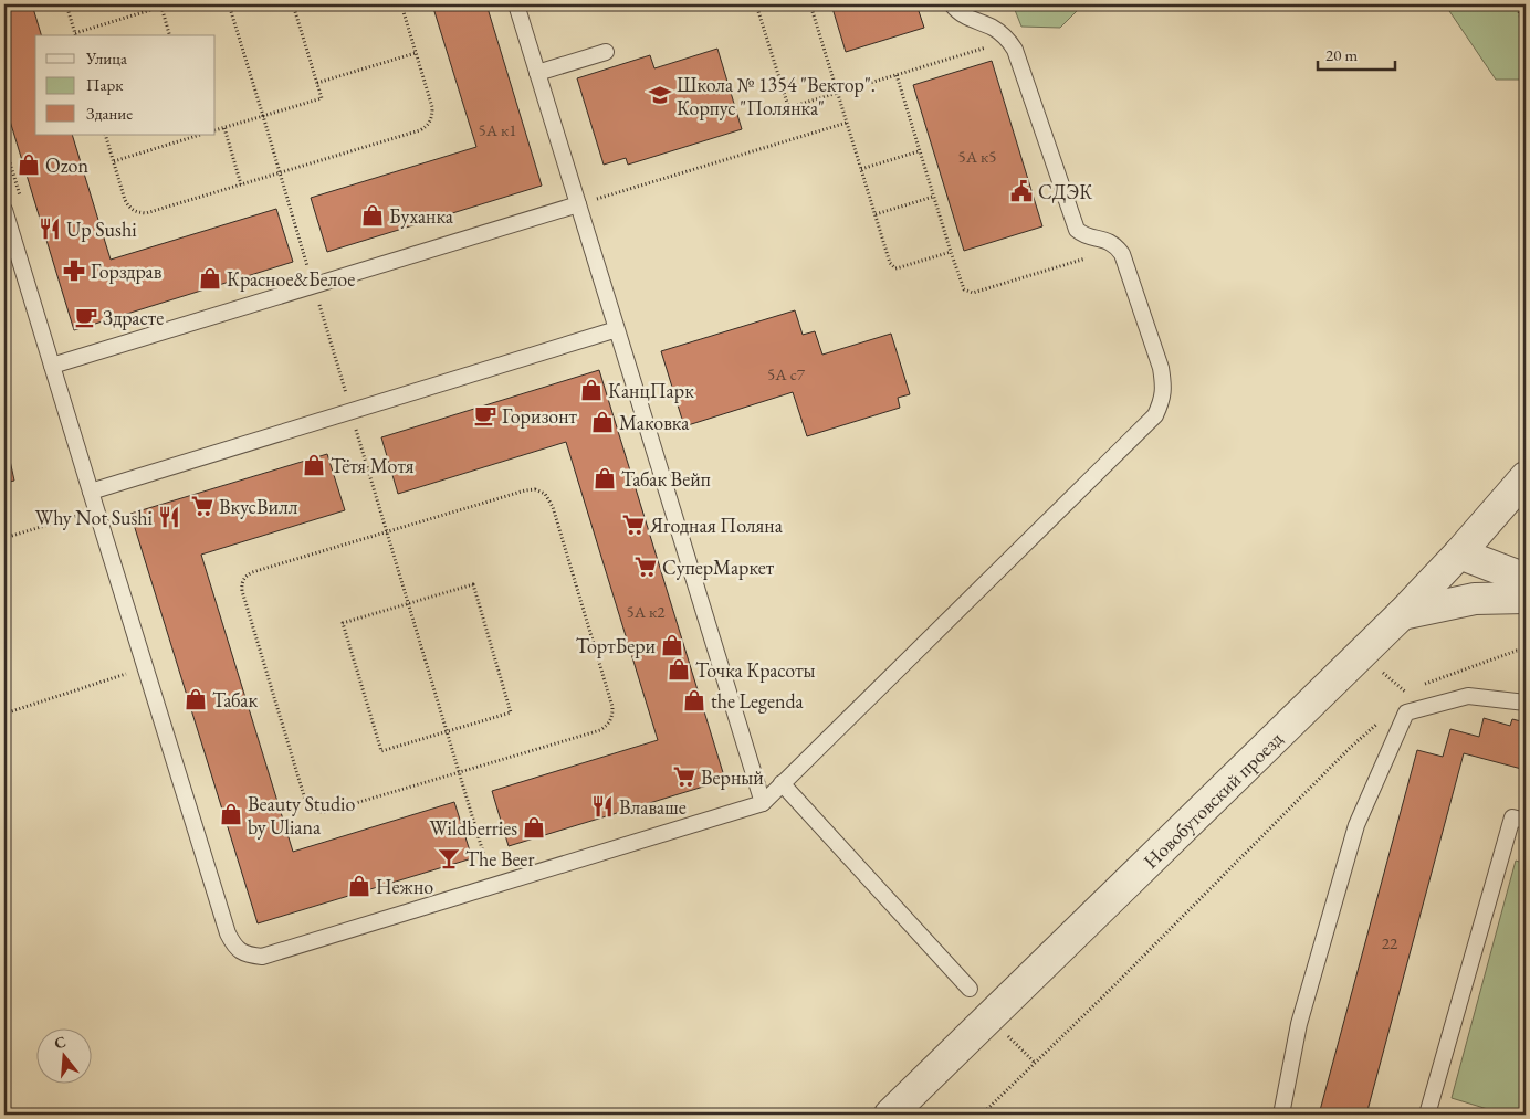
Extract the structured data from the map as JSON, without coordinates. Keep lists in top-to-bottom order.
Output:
{
  "streets": {
    "street": ["Новобутовский проезд"]
  },
  "places": {
    "school or university": ["Школа № 1354 \"Вектор\". Корпус \"Полянка\""],
    "shop": [
      "Ozon",
      "Буханка",
      "Красное&Белое",
      "КанцПарк",
      "Маковка",
      "Тётя Мотя",
      "Табак Вейп",
      "ТортБери",
      "Точка Красоты",
      "Табак",
      "the Legenda",
      "Beauty Studio by Uliana",
      "Wildberries",
      "Нежно"
    ],
    "public building": ["СДЭК"],
    "restaurant": ["Up Sushi", "Why Not Sushi", "Влаваше"],
    "pharmacy": ["Горздрав"],
    "cafe": ["Здрасте", "Горизонт"],
    "supermarket": [
      "ВкусВилл",
      "Ягодная Поляна",
      "СуперМаркет",
      "Верный"
    ],
    "bar": ["The Beer"]
  },
  "house_numbers": [
    "5А к1",
    "5А к5",
    "5А с7",
    "5А к2",
    "22"
  ],
  "legend": ["Улица", "Парк", "Здание"],
  "scale_bar": "20 m",
  "north": "top"
}
